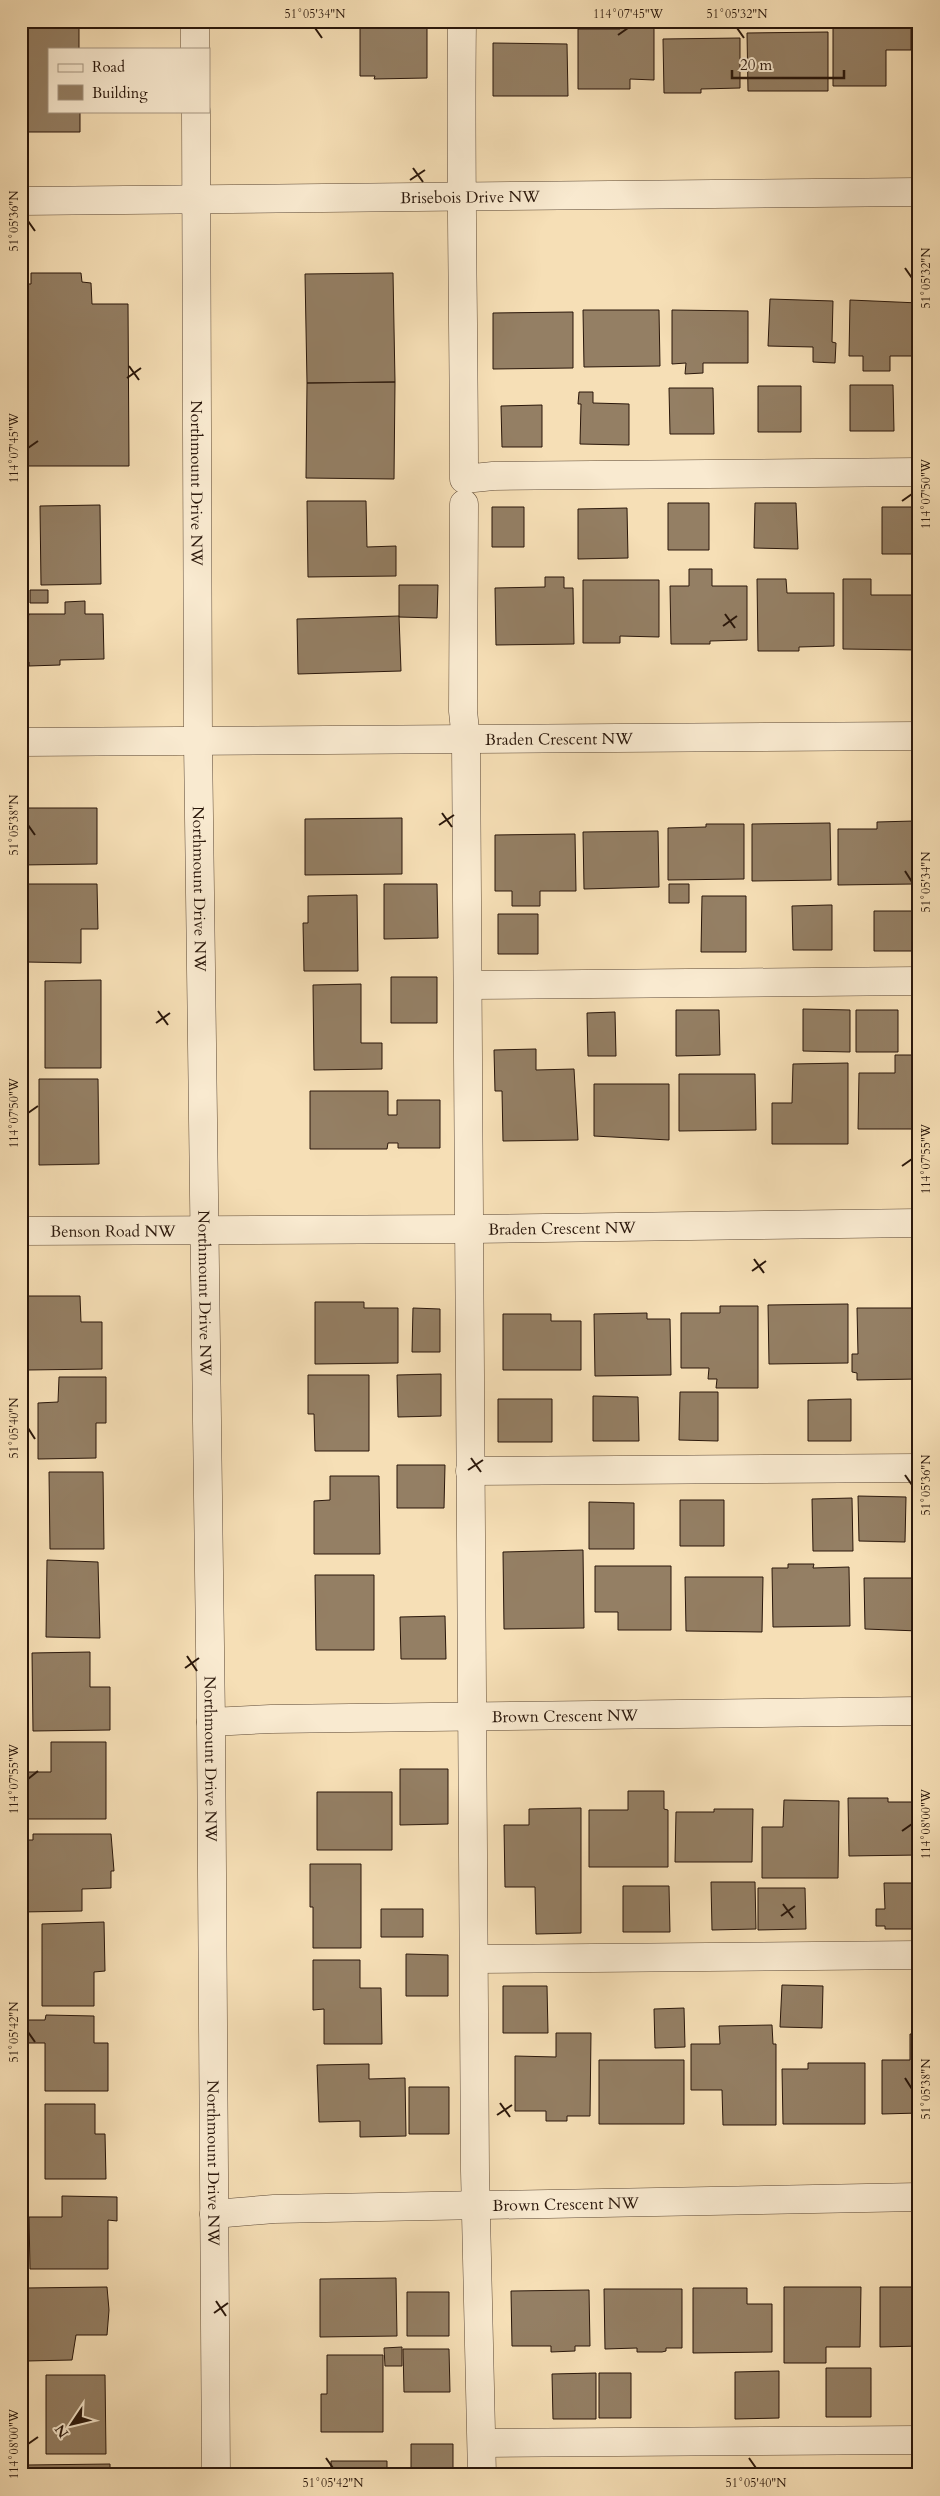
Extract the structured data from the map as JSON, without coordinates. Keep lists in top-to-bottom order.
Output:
{
  "streets": {
    "street": [
      "Brisebois Drive NW",
      "Northmount Drive NW",
      "Braden Crescent NW",
      "Benson Road NW",
      "Brown Crescent NW"
    ]
  },
  "crossings": [
    ["Brisebois Drive NW", "Northmount Drive NW"],
    ["Northmount Drive NW", "Braden Crescent NW"],
    ["Northmount Drive NW", "Benson Road NW"],
    ["Northmount Drive NW", "Brown Crescent NW"],
    ["Braden Crescent NW", "Benson Road NW"]
  ],
  "legend": ["Road", "Building"],
  "scale_bar": "20 m",
  "north": "bottom left",
  "coordinates": [
    "51°05'34\"N",
    "114°07'45\"W",
    "51°05'32\"N",
    "51°05'36\"N",
    "114°07'50\"W",
    "51°05'38\"N",
    "114°07'55\"W",
    "51°05'40\"N",
    "114°08'00\"W",
    "51°05'42\"N"
  ]
}
